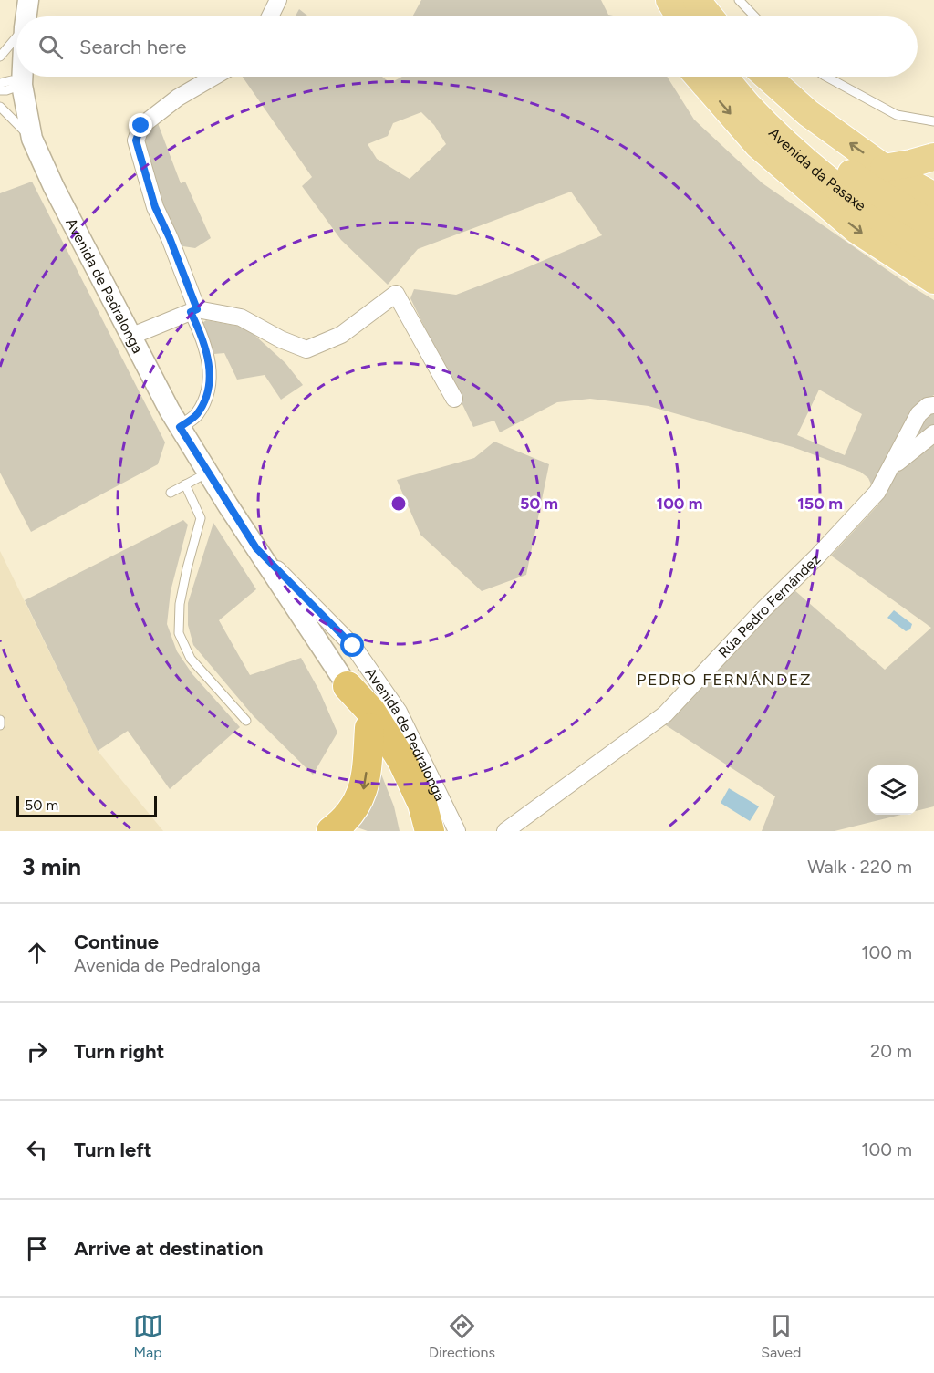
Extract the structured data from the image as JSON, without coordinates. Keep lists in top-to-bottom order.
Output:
{
  "streets": {
    "highway": ["Avenida de Pedralonga"],
    "main road": ["Avenida da Pasaxe"],
    "street": ["Rúa Pedro Fernández"]
  },
  "districts": ["PEDRO FERNÁNDEZ"],
  "scale_bar": "50 m",
  "page": {
    "search": "Search here",
    "scale": "50 m",
    "heading": ["3 min", "Walk · 220 m"],
    "list": [
      ["Continue", "Avenida de Pedralonga", "100 m"],
      ["Turn right", "20 m"],
      ["Turn left", "100 m"],
      "Arrive at destination"
    ],
    "nav": ["Map", "Directions", "Saved"]
  },
  "rings": ["50 m", "100 m", "150 m"]
}
